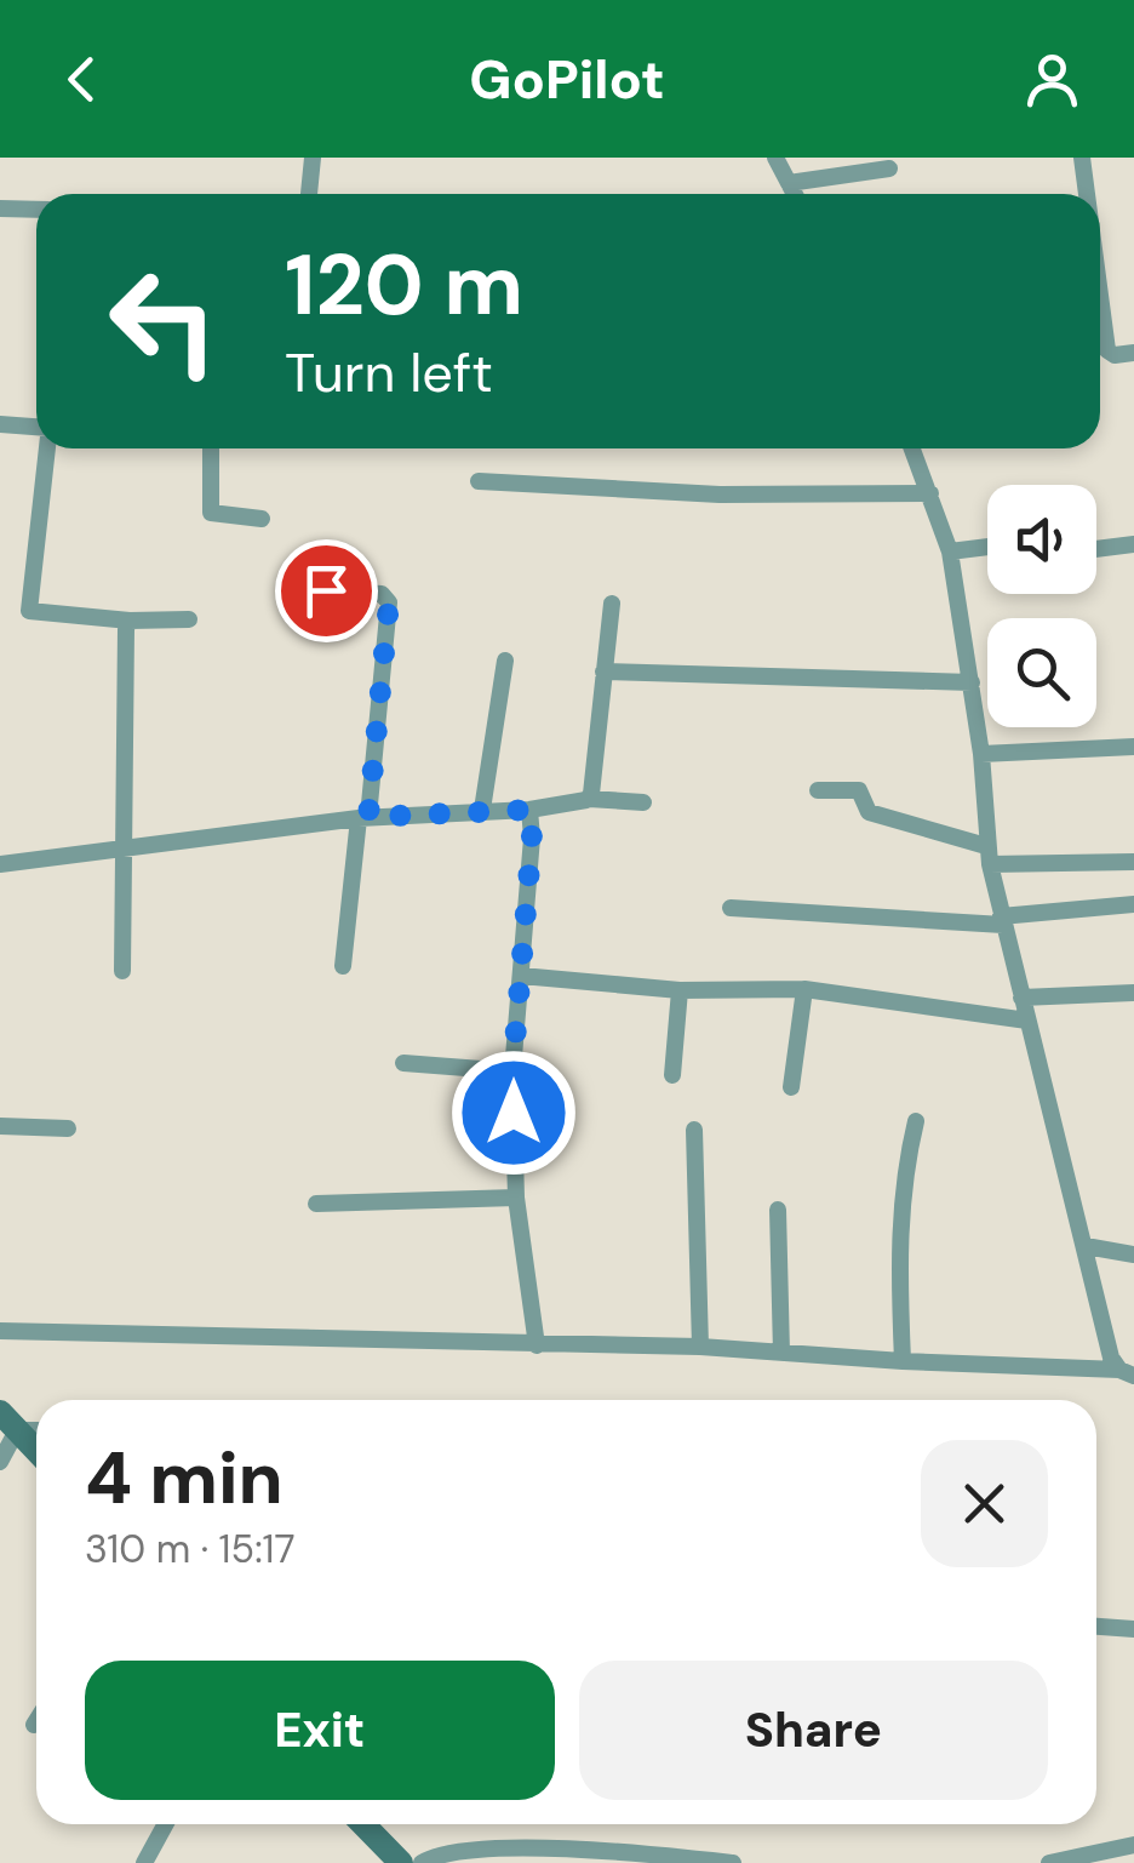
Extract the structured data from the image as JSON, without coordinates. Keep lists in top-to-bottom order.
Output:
{
  "page": {
    "header": "GoPilot",
    "turn": ["120 m", "Turn left"],
    "heading": ["4 min", "310 m · 15:17"],
    "buttons": ["Exit", "Share"]
  }
}
